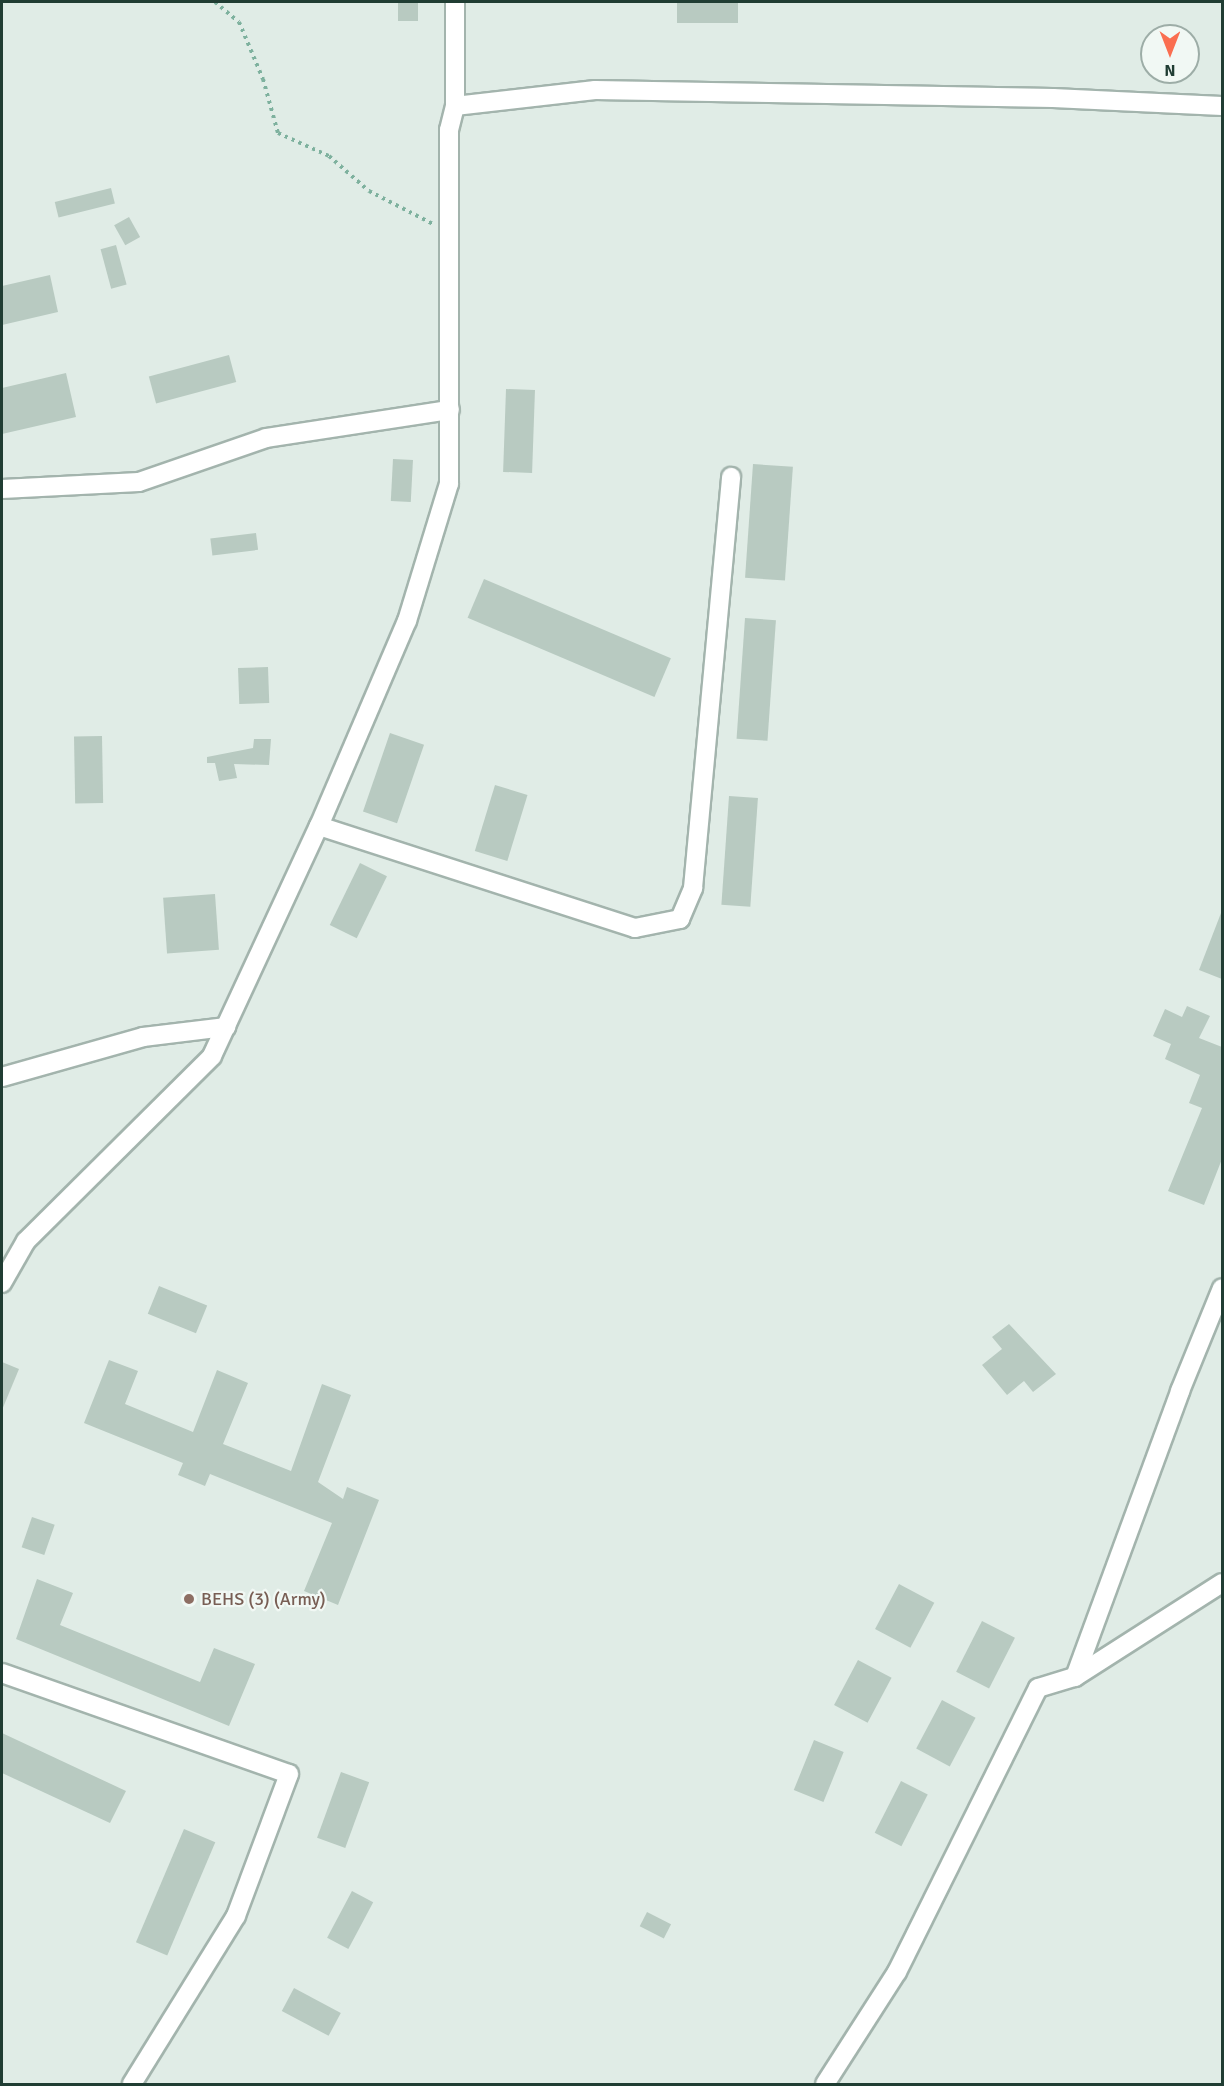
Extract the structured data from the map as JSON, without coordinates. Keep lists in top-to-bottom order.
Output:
{
  "places": ["BEHS (3) (Army)"],
  "north": "bottom"
}
